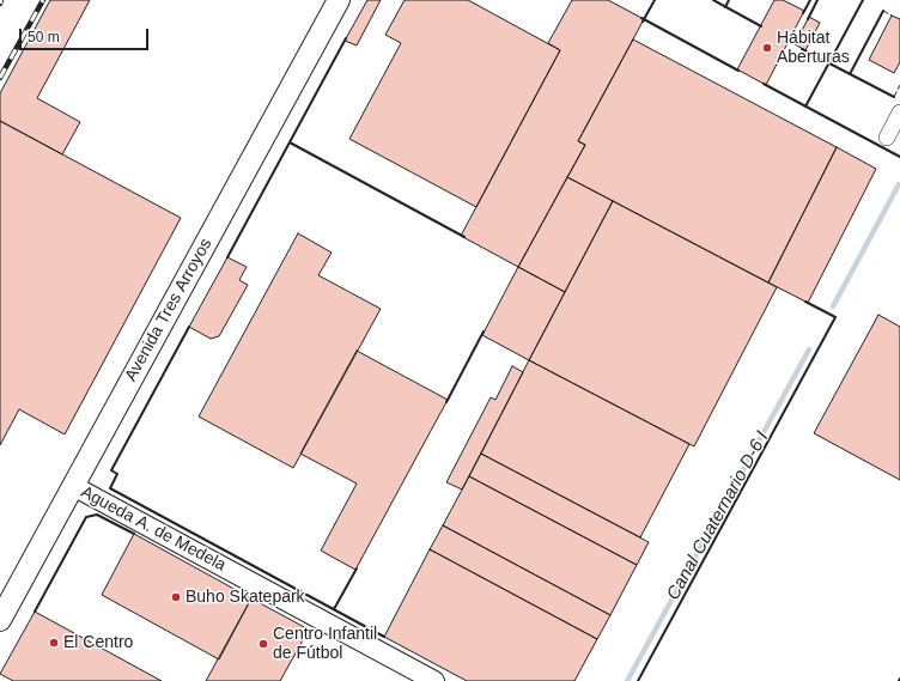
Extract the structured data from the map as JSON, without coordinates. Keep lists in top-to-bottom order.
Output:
{
  "streets": {
    "main road": ["Avenida Tres Arroyos"],
    "street": ["Agueda A. de Medela"]
  },
  "crossings": [
    ["Avenida Tres Arroyos", "Agueda A. de Medela"]
  ],
  "water": ["Canal Cuaternario D-6 I"],
  "places": [
    "Hábitat Aberturas",
    "Buho Skatepark",
    "El Centro",
    "Centro Infantil de Fútbol"
  ],
  "scale_bar": "50 m"
}
